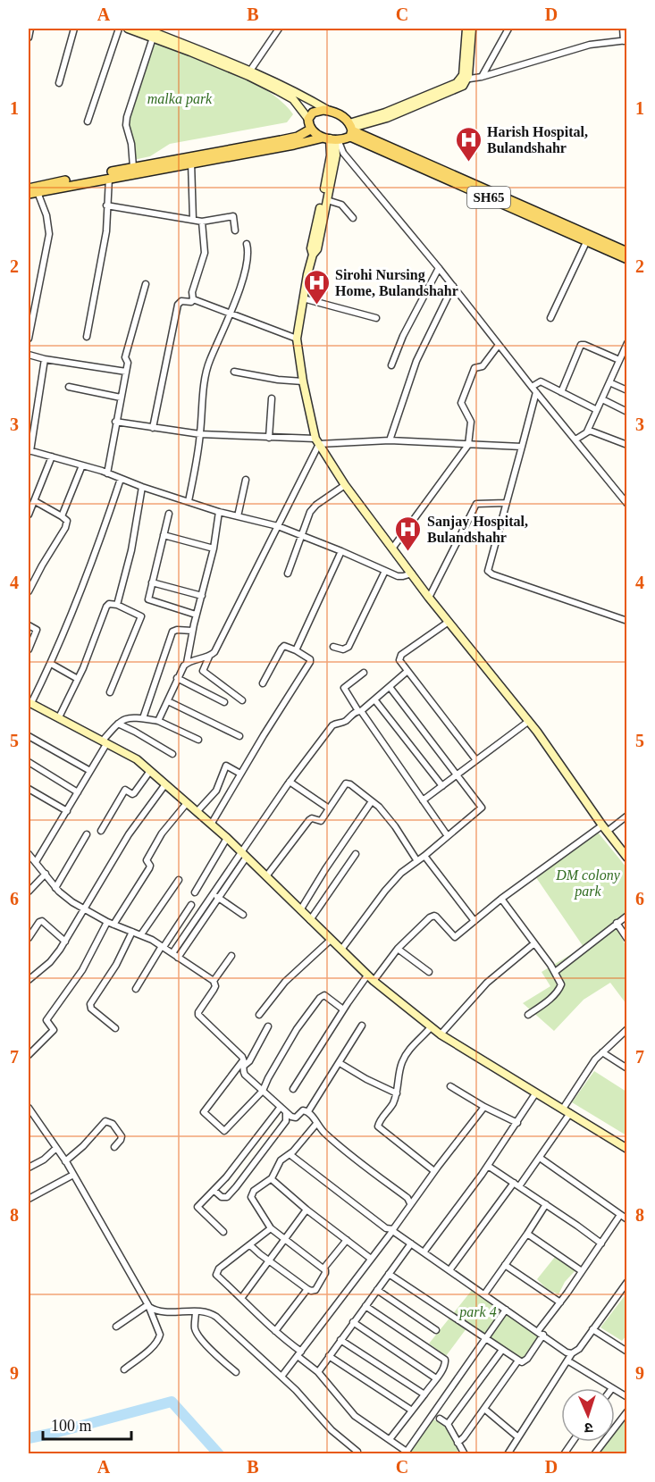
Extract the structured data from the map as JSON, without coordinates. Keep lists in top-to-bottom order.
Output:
{
  "streets": {
    "main road": ["SH65"]
  },
  "parks": ["malka park", "DM colony park", "park 4"],
  "places": {
    "hospital": ["Harish Hospital, Bulandshahr", "Sirohi Nursing Home, Bulandshahr", "Sanjay Hospital, Bulandshahr"]
  },
  "scale_bar": "100 m",
  "north": "bottom",
  "grid": {
    "columns": [
      "A",
      "B",
      "C",
      "D"
    ],
    "rows": [
      "1",
      "2",
      "3",
      "4",
      "5",
      "6",
      "7",
      "8",
      "9"
    ]
  }
}
